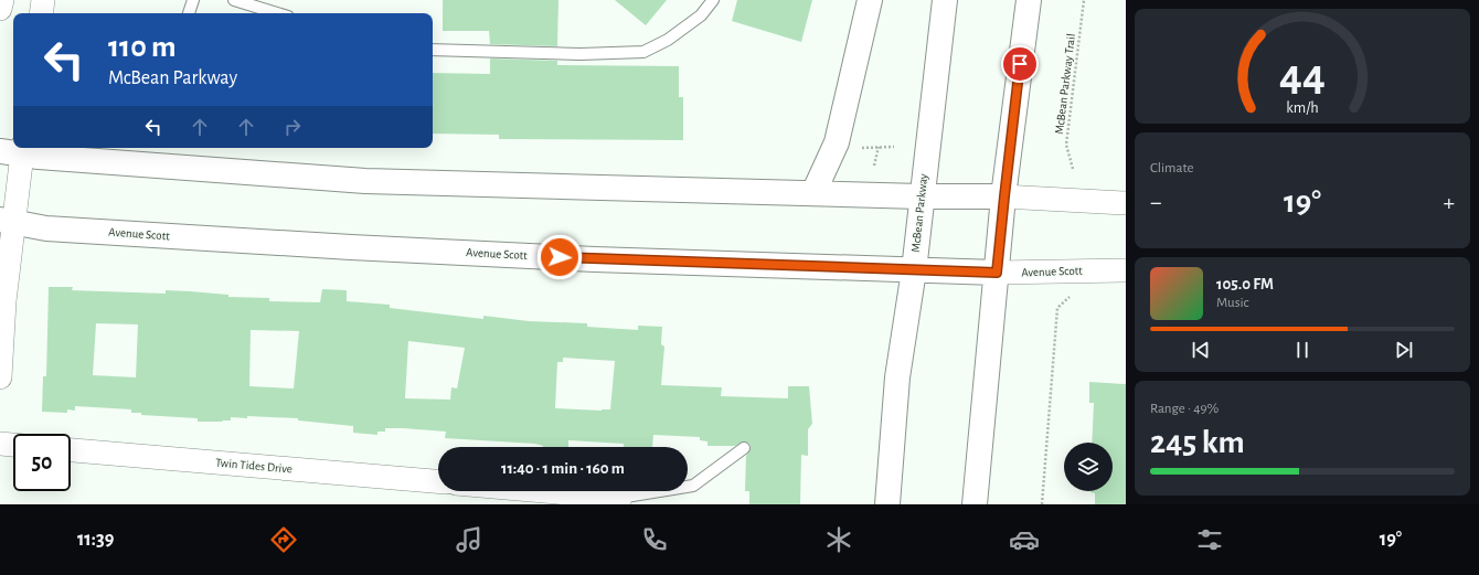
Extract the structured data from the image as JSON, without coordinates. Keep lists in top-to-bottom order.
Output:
{
  "streets": {
    "main road": ["McBean Parkway", "Avenue Scott"],
    "street": ["Twin Tides Drive"],
    "path": ["McBean Parkway Trail"]
  },
  "crossings": [
    ["McBean Parkway", "Avenue Scott"]
  ],
  "page": {
    "turn": ["110 m", "McBean Parkway"],
    "tile": [
      "Climate",
      ["Range · 49%", "245 km"]
    ],
    "heat": ["−", "19°", "+"],
    "song": ["105.0 FM", "Music"],
    "limit": "50",
    "trip": "11:40 · 1 min · 160 m",
    "tabs": ["11:39", "19°"],
    "gauge": ["44", "km/h"]
  }
}
